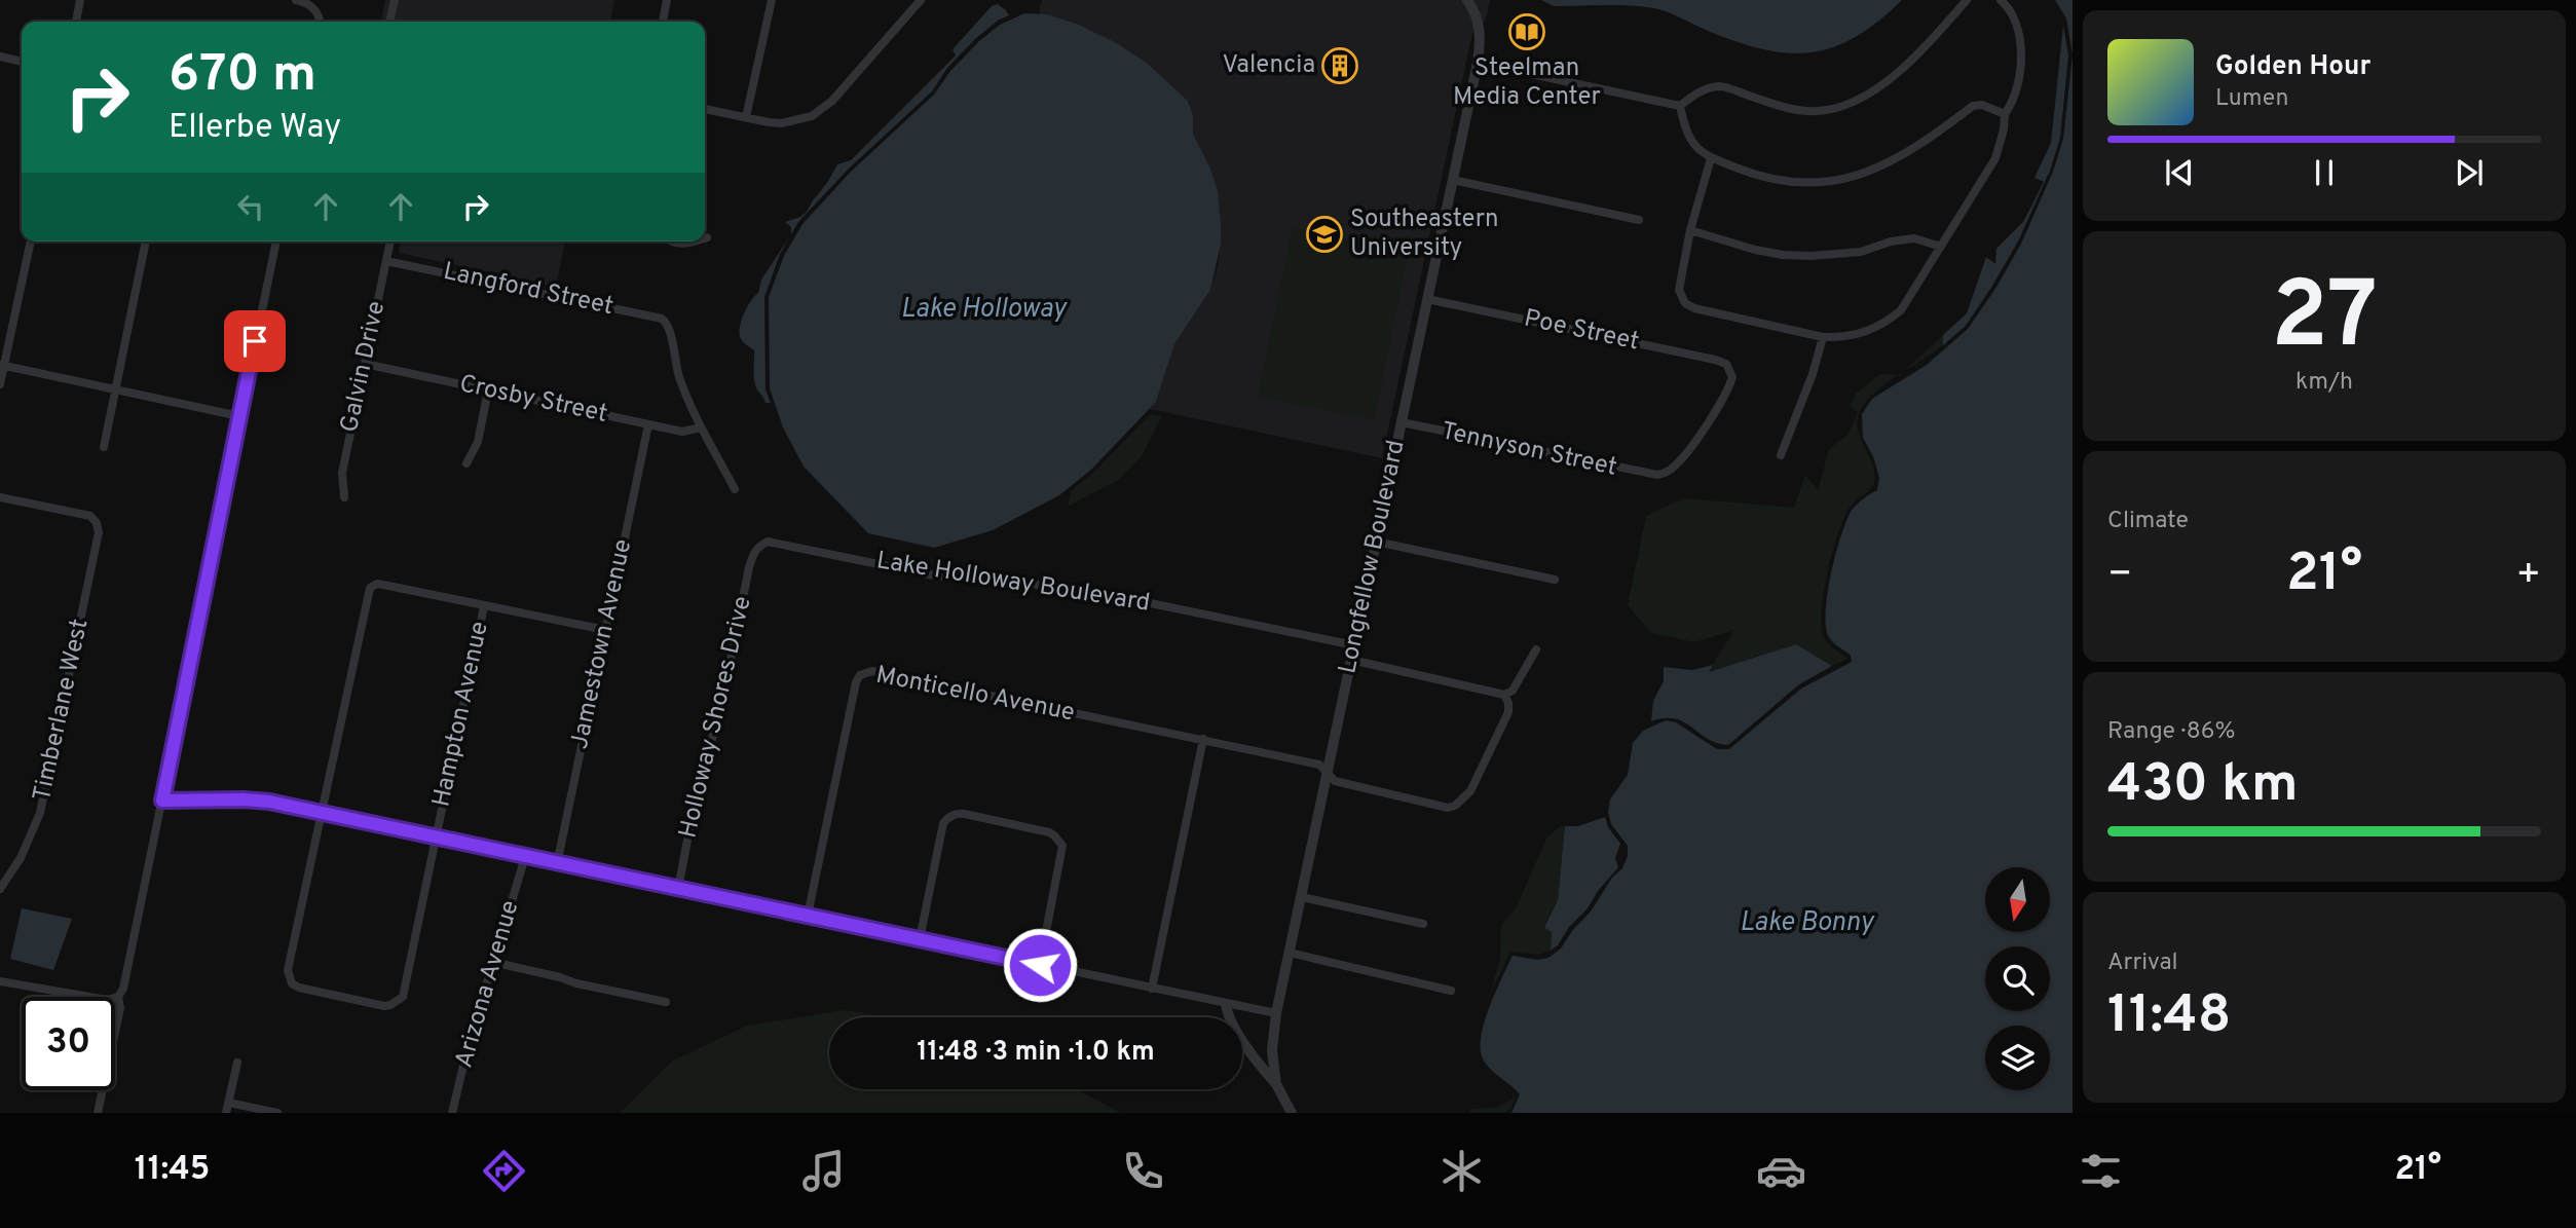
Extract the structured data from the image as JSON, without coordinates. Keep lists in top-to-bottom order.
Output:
{
  "streets": {
    "street": [
      "Langford Street",
      "Poe Street",
      "Galvin Drive",
      "Crosby Street",
      "Tennyson Street",
      "Longfellow Boulevard",
      "Lake Holloway Boulevard",
      "Jamestown Avenue",
      "Monticello Avenue",
      "Timberlane West",
      "Hampton Avenue",
      "Holloway Shores Drive",
      "Arizona Avenue"
    ]
  },
  "crossings": [
    ["Langford Street", "Galvin Drive"],
    ["Langford Street", "Crosby Street"],
    ["Poe Street", "Tennyson Street"],
    ["Poe Street", "Longfellow Boulevard"],
    ["Galvin Drive", "Crosby Street"],
    ["Crosby Street", "Jamestown Avenue"],
    ["Tennyson Street", "Longfellow Boulevard"],
    ["Longfellow Boulevard", "Lake Holloway Boulevard"],
    ["Longfellow Boulevard", "Monticello Avenue"],
    ["Lake Holloway Boulevard", "Holloway Shores Drive"]
  ],
  "water": ["Lake Holloway", "Lake Bonny"],
  "places": {
    "library": ["Steelman Media Center"],
    "building": ["Valencia"],
    "school or university": ["Southeastern University"]
  },
  "north": "bottom",
  "page": {
    "turn": ["670 m", "Ellerbe Way"],
    "song": ["Golden Hour", "Lumen"],
    "tile": [
      ["27", "km/h"],
      "Climate",
      ["Range · 86%", "430 km"],
      ["Arrival", "11:48"]
    ],
    "heat": ["−", "21°", "+"],
    "limit": "30",
    "trip": "11:48 · 3 min · 1.0 km",
    "tabs": ["11:45", "21°"]
  }
}
